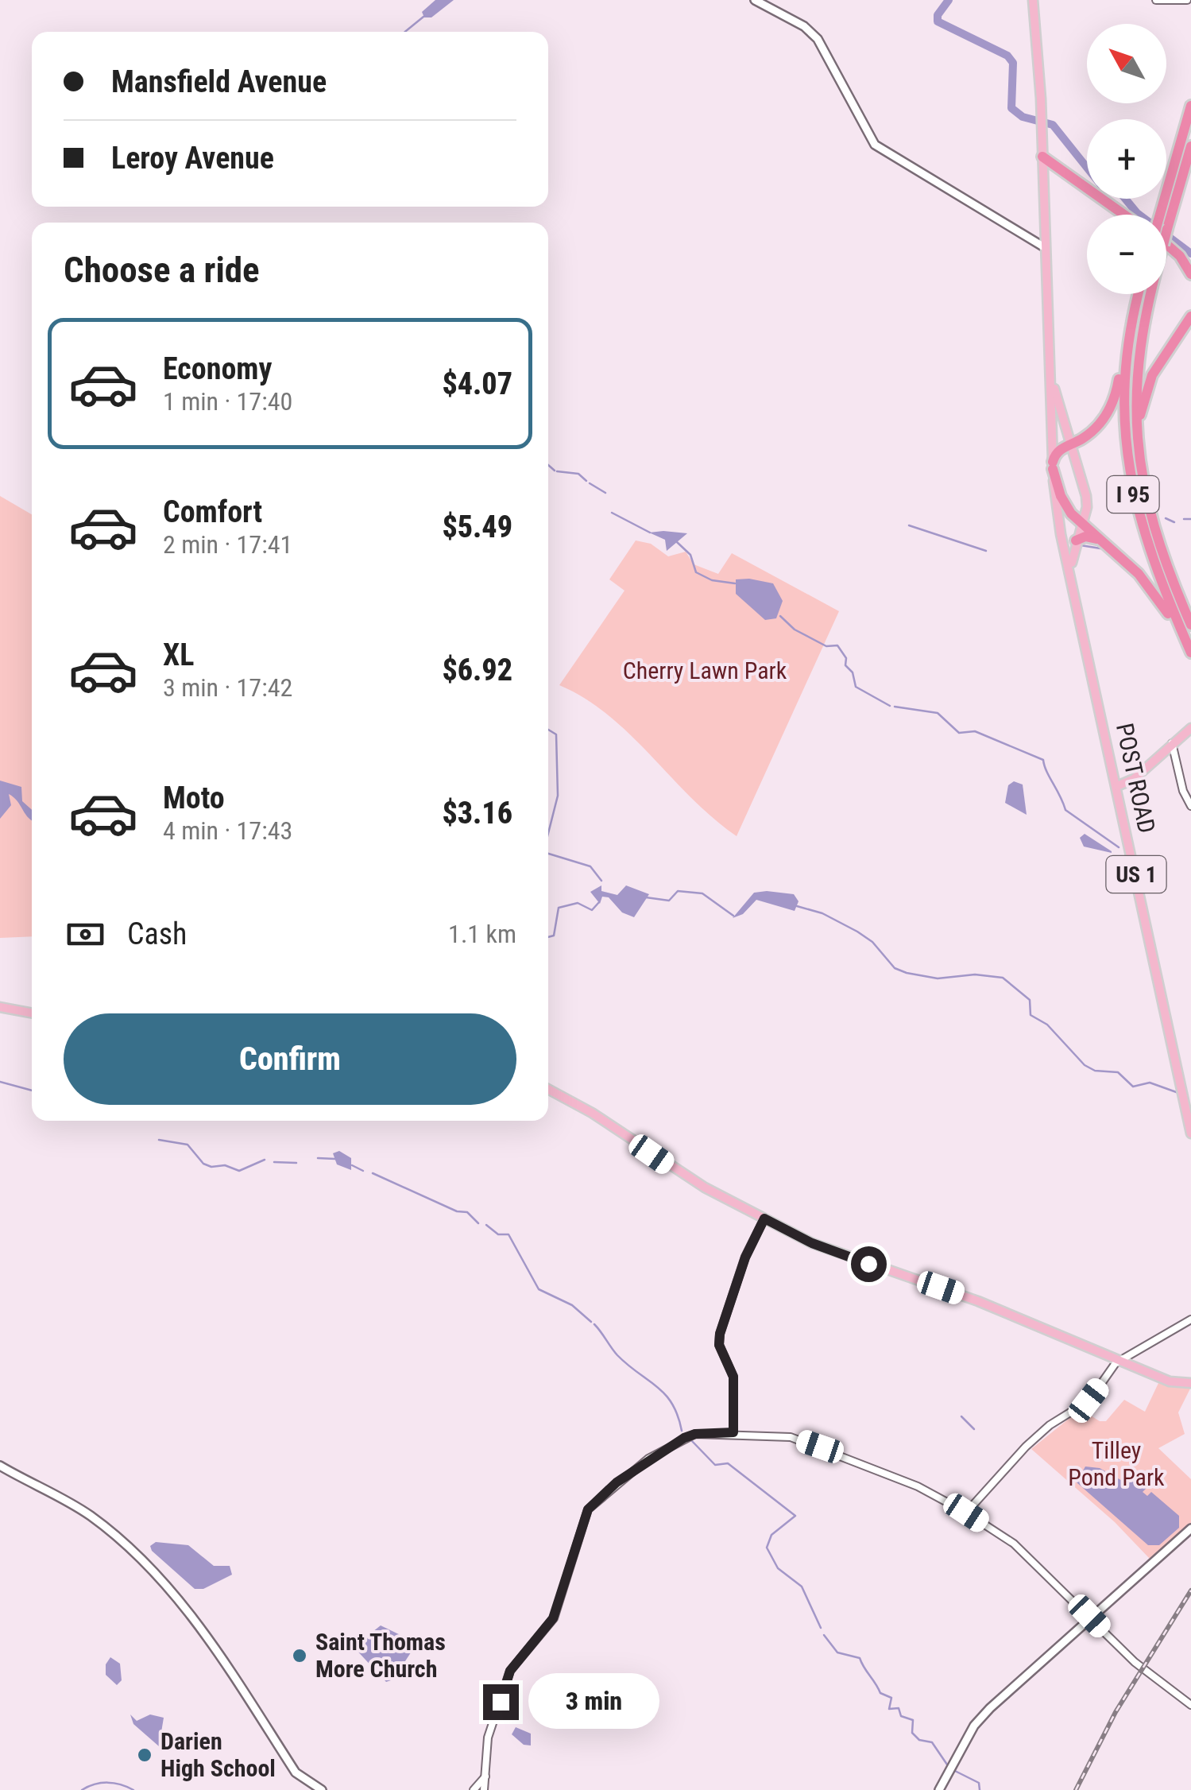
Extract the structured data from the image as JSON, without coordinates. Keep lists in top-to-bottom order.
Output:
{
  "streets": {
    "highway": ["I 95"],
    "main road": ["POST ROAD", "US 1"]
  },
  "crossings": [
    ["POST ROAD", "US 1"]
  ],
  "parks": ["Cherry Lawn Park", "Tilley Pond Park"],
  "places": ["Saint Thomas More Church", "Darien High School"],
  "north": "top left",
  "page": {
    "map_buttons": ["+", "−"],
    "banner": ["Mansfield Avenue", "Leroy Avenue"],
    "heading": "Choose a ride",
    "list": [
      {
        "name": "Economy",
        "note": "1 min · 17:40",
        "value": "$4.07"
      },
      {
        "name": "Comfort",
        "note": "2 min · 17:41",
        "value": "$5.49"
      },
      {
        "name": "XL",
        "note": "3 min · 17:42",
        "value": "$6.92"
      },
      {
        "name": "Moto",
        "note": "4 min · 17:43",
        "value": "$3.16"
      }
    ],
    "pay": ["Cash", "1.1 km"],
    "buttons": "Confirm",
    "bubble": "3 min"
  }
}
